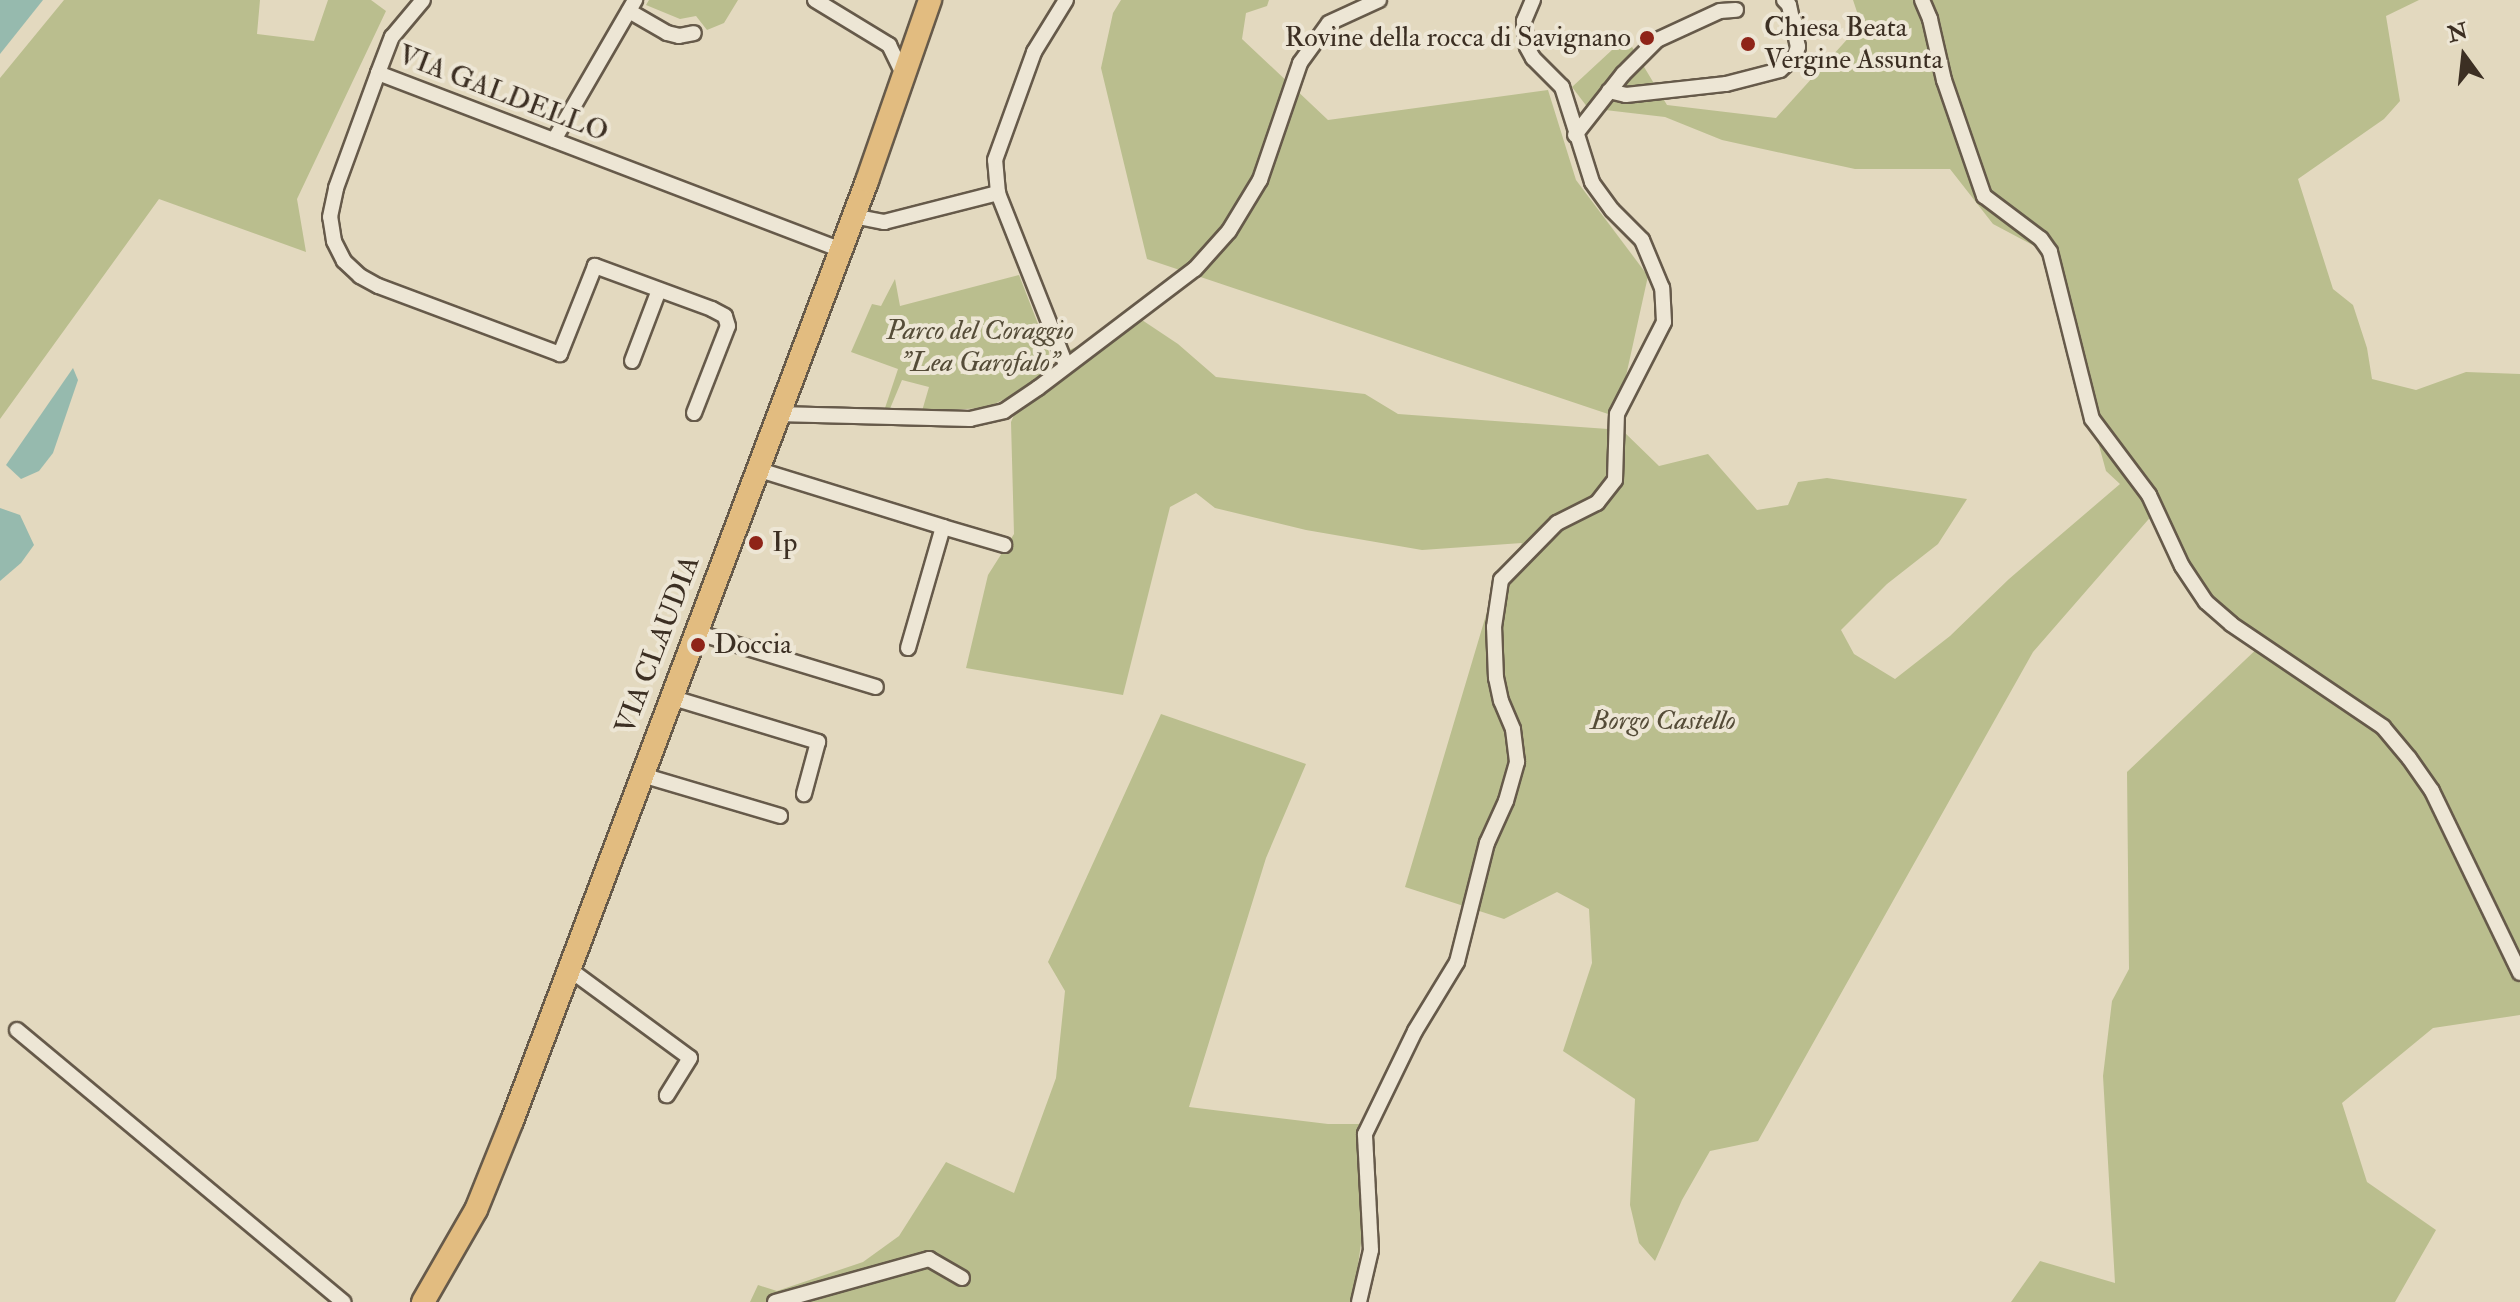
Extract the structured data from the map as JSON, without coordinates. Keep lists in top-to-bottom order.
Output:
{
  "streets": {
    "main road": ["VIA CLAUDIA"],
    "street": ["VIA GALDELLO"]
  },
  "crossings": [
    ["VIA GALDELLO", "VIA CLAUDIA"]
  ],
  "parks": ["Parco del Coraggio \"Lea Garofalo\"", "Borgo Castello"],
  "places": [
    "Rovine della rocca di Savignano",
    "Chiesa Beata Vergine Assunta",
    "Ip",
    "Doccia"
  ],
  "north": "top"
}
